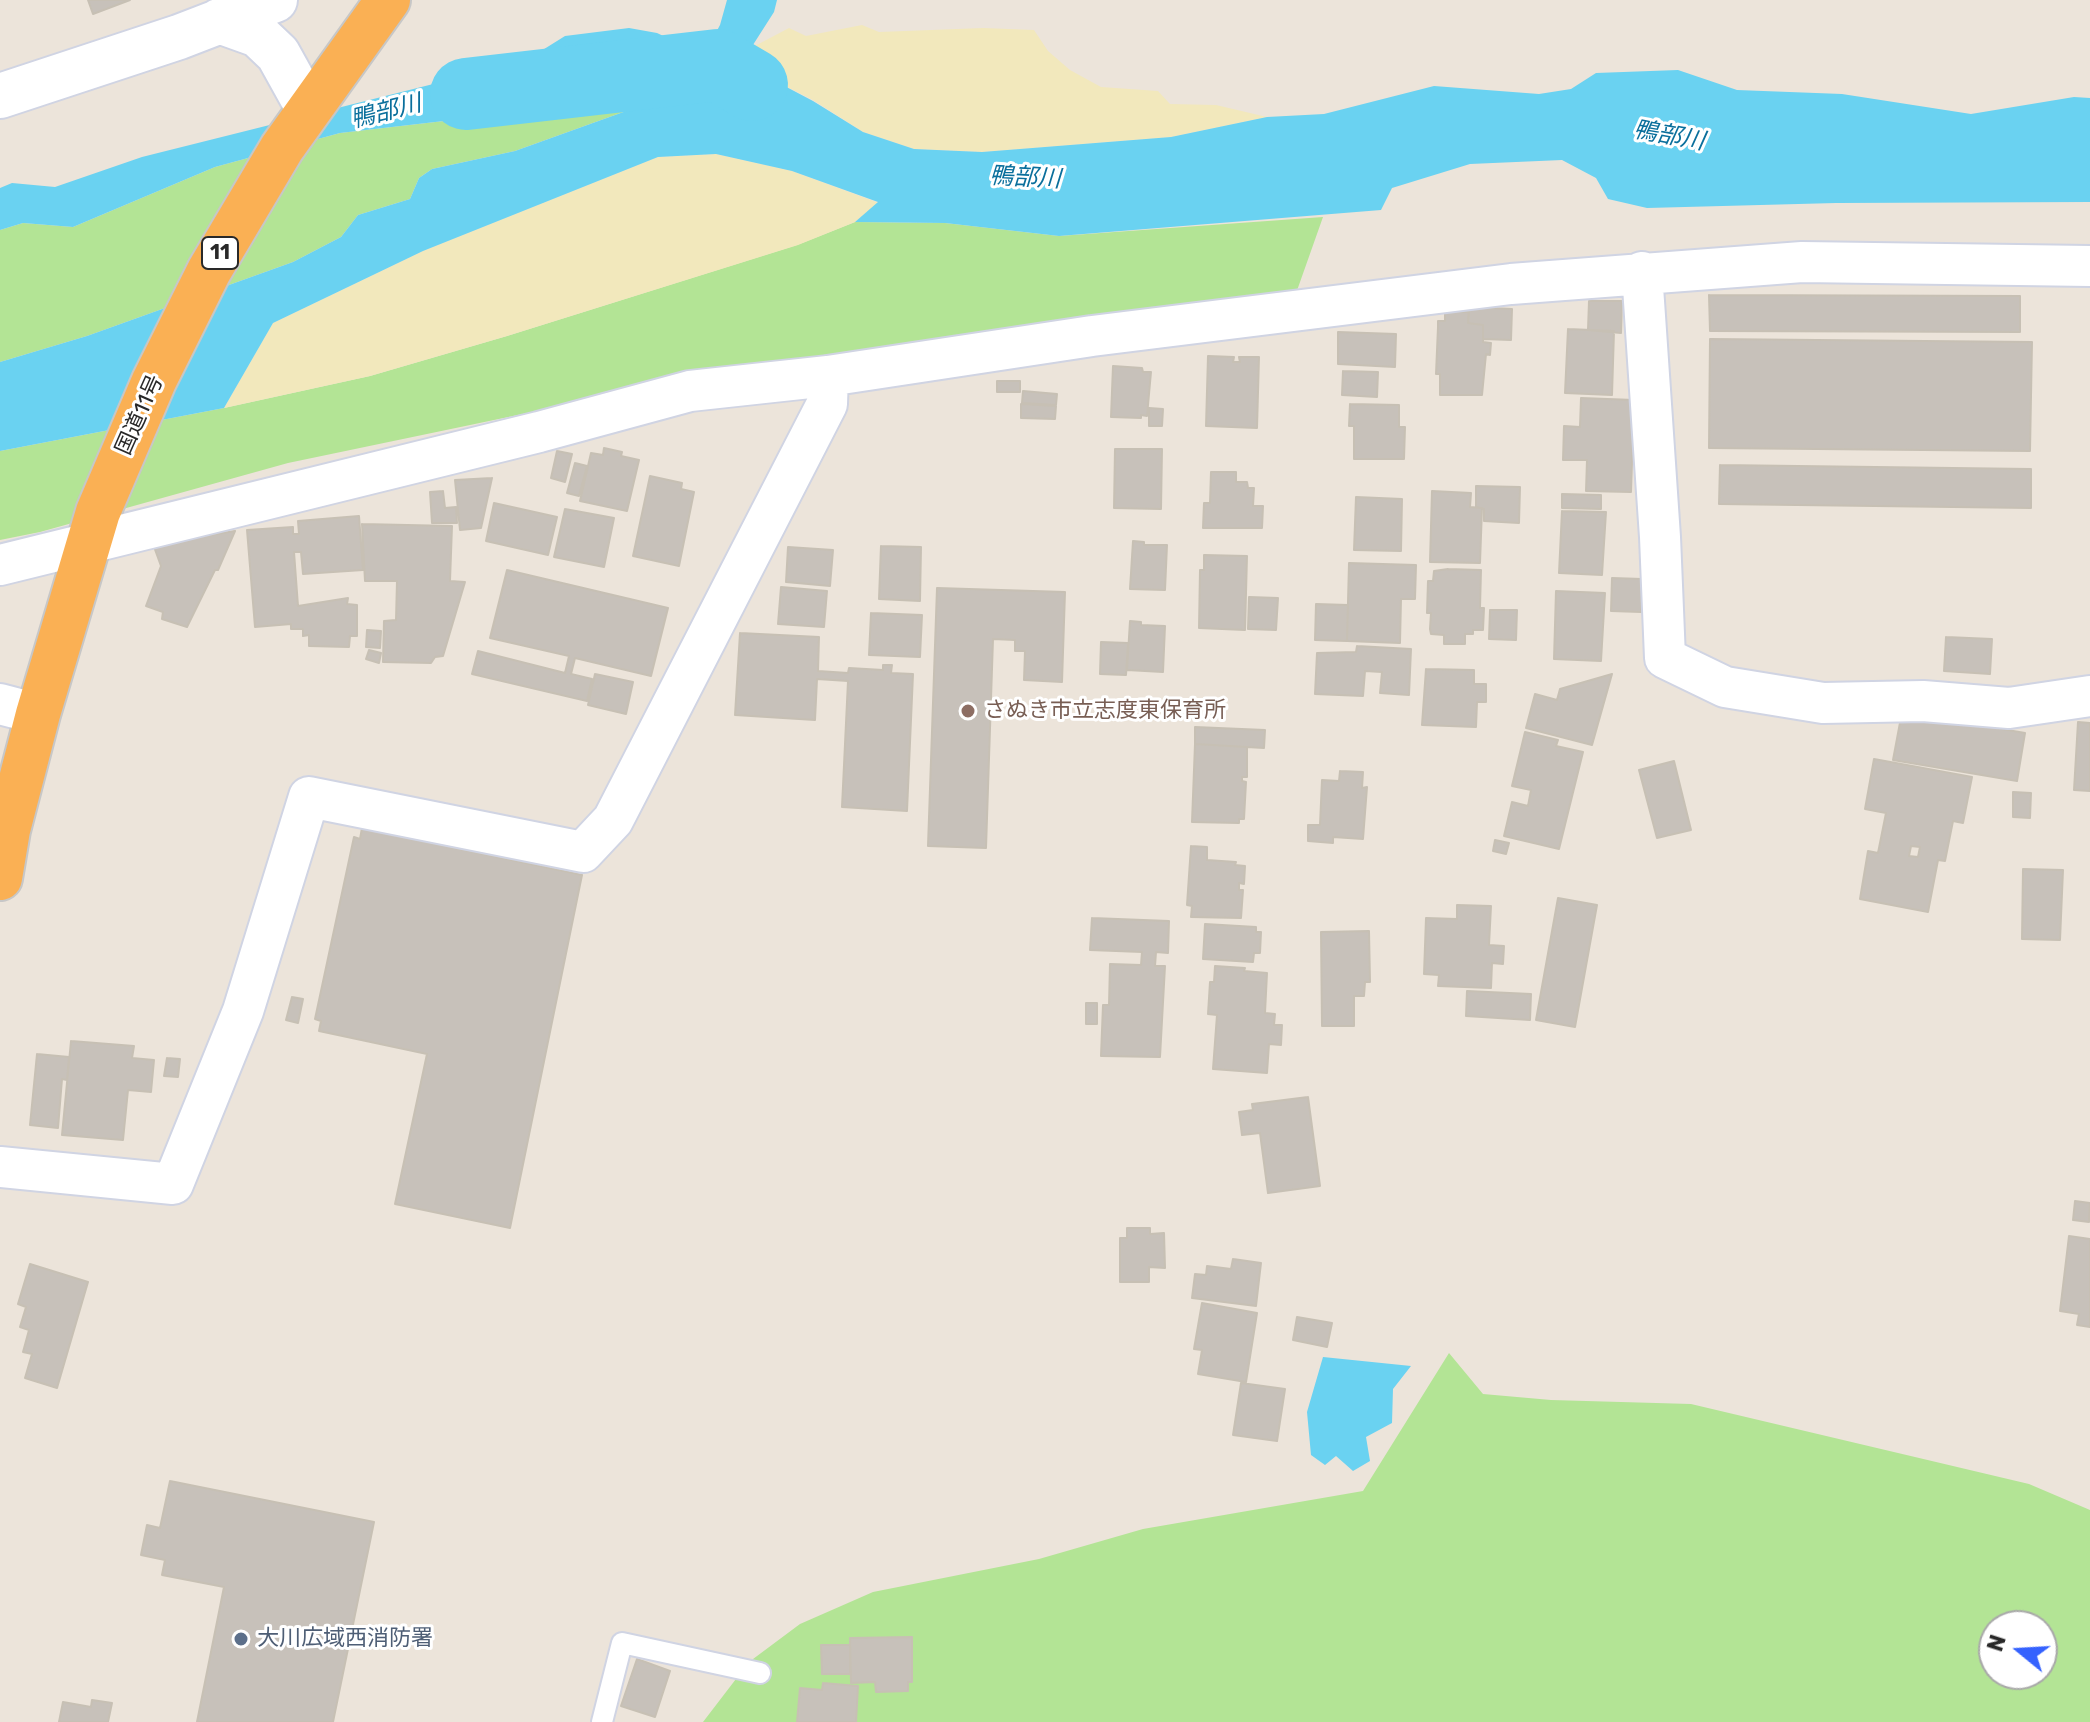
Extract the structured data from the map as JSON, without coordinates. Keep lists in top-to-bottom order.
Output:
{
  "streets": {
    "highway": ["11", "国道11号"]
  },
  "water": ["鴨部川"],
  "places": ["さぬき市立志度東保育所", "大川広域西消防署"],
  "north": "left"
}
